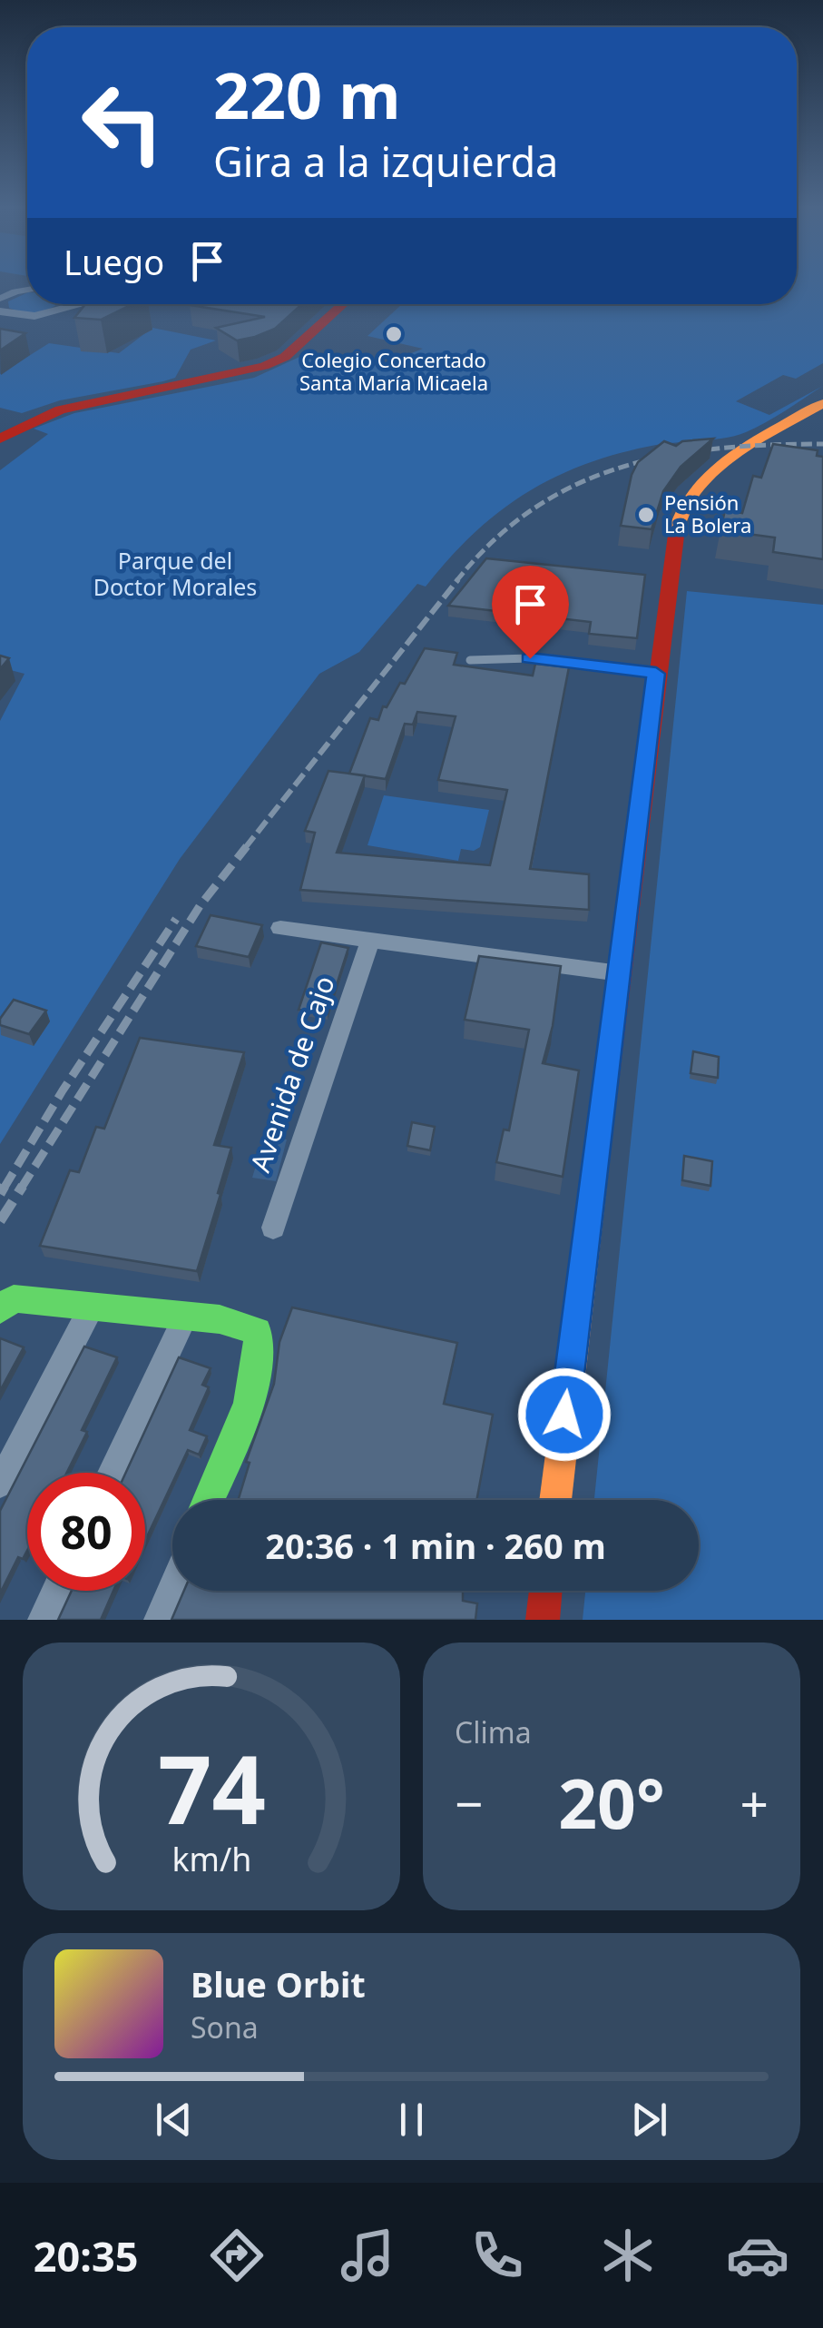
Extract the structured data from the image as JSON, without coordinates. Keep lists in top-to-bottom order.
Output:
{
  "streets": {
    "street": ["Avenida de Cajo"]
  },
  "parks": ["Parque del Doctor Morales"],
  "places": ["Colegio Concertado Santa María Micaela", "Pensión La Bolera"],
  "page": {
    "turn": ["220 m", "Gira a la izquierda"],
    "then": "Luego",
    "limit": "80",
    "trip": "20:36 · 1 min · 260 m",
    "tile": "Clima",
    "heat": ["−", "20°", "+"],
    "song": ["Blue Orbit", "Sona"],
    "tabs": "20:35",
    "gauge": ["74", "km/h"]
  }
}
